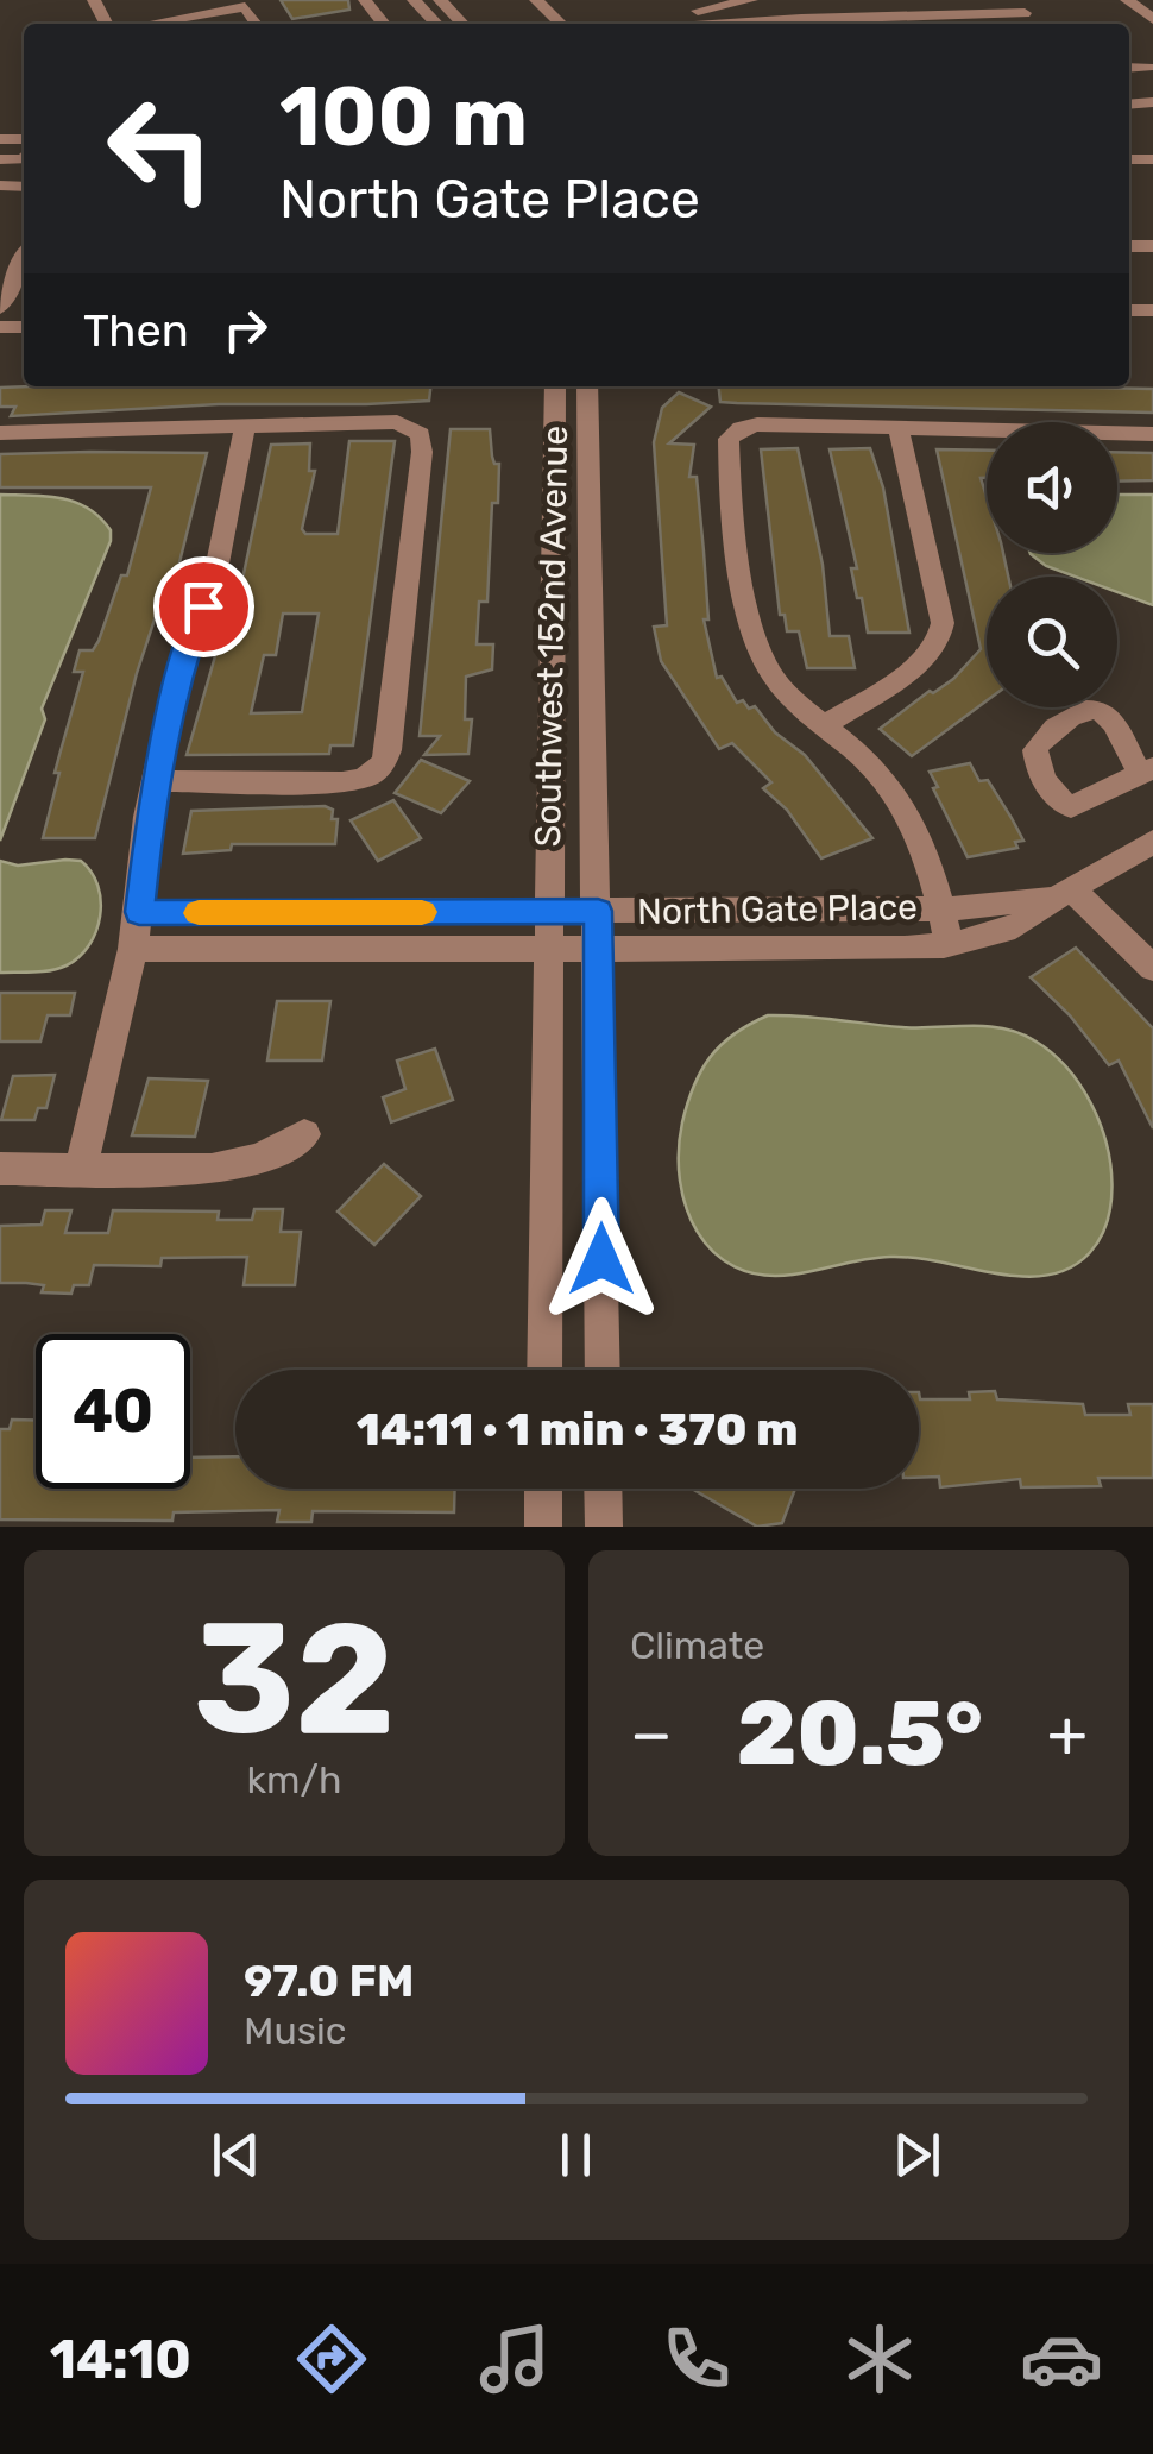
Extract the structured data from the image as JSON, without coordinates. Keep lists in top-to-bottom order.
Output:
{
  "streets": {
    "street": ["Southwest 152nd Avenue", "North Gate Place"]
  },
  "crossings": [
    ["Southwest 152nd Avenue", "North Gate Place"]
  ],
  "page": {
    "turn": ["100 m", "North Gate Place"],
    "then": "Then",
    "limit": "40",
    "trip": "14:11 · 1 min · 370 m",
    "tile": [
      ["32", "km/h"],
      "Climate"
    ],
    "heat": ["−", "20.5°", "+"],
    "song": ["97.0 FM", "Music"],
    "tabs": "14:10"
  }
}
